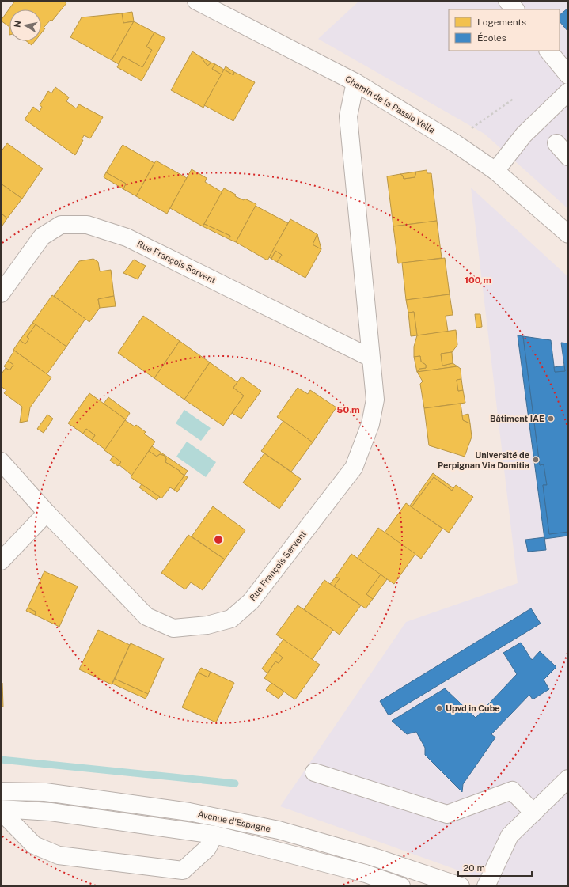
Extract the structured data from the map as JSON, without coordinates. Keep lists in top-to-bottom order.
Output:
{
  "streets": {
    "street": ["Chemin de la Passio Vella", "Rue François Servent", "Avenue d'Espagne"]
  },
  "crossings": [
    ["Chemin de la Passio Vella", "Rue François Servent"]
  ],
  "places": ["Bâtiment IAE", "Université de Perpignan Via Domitia", "Upvd in Cube"],
  "legend": ["Logements", "Écoles"],
  "scale_bar": "20 m",
  "north": "left",
  "rings": ["100 m", "50 m"]
}
